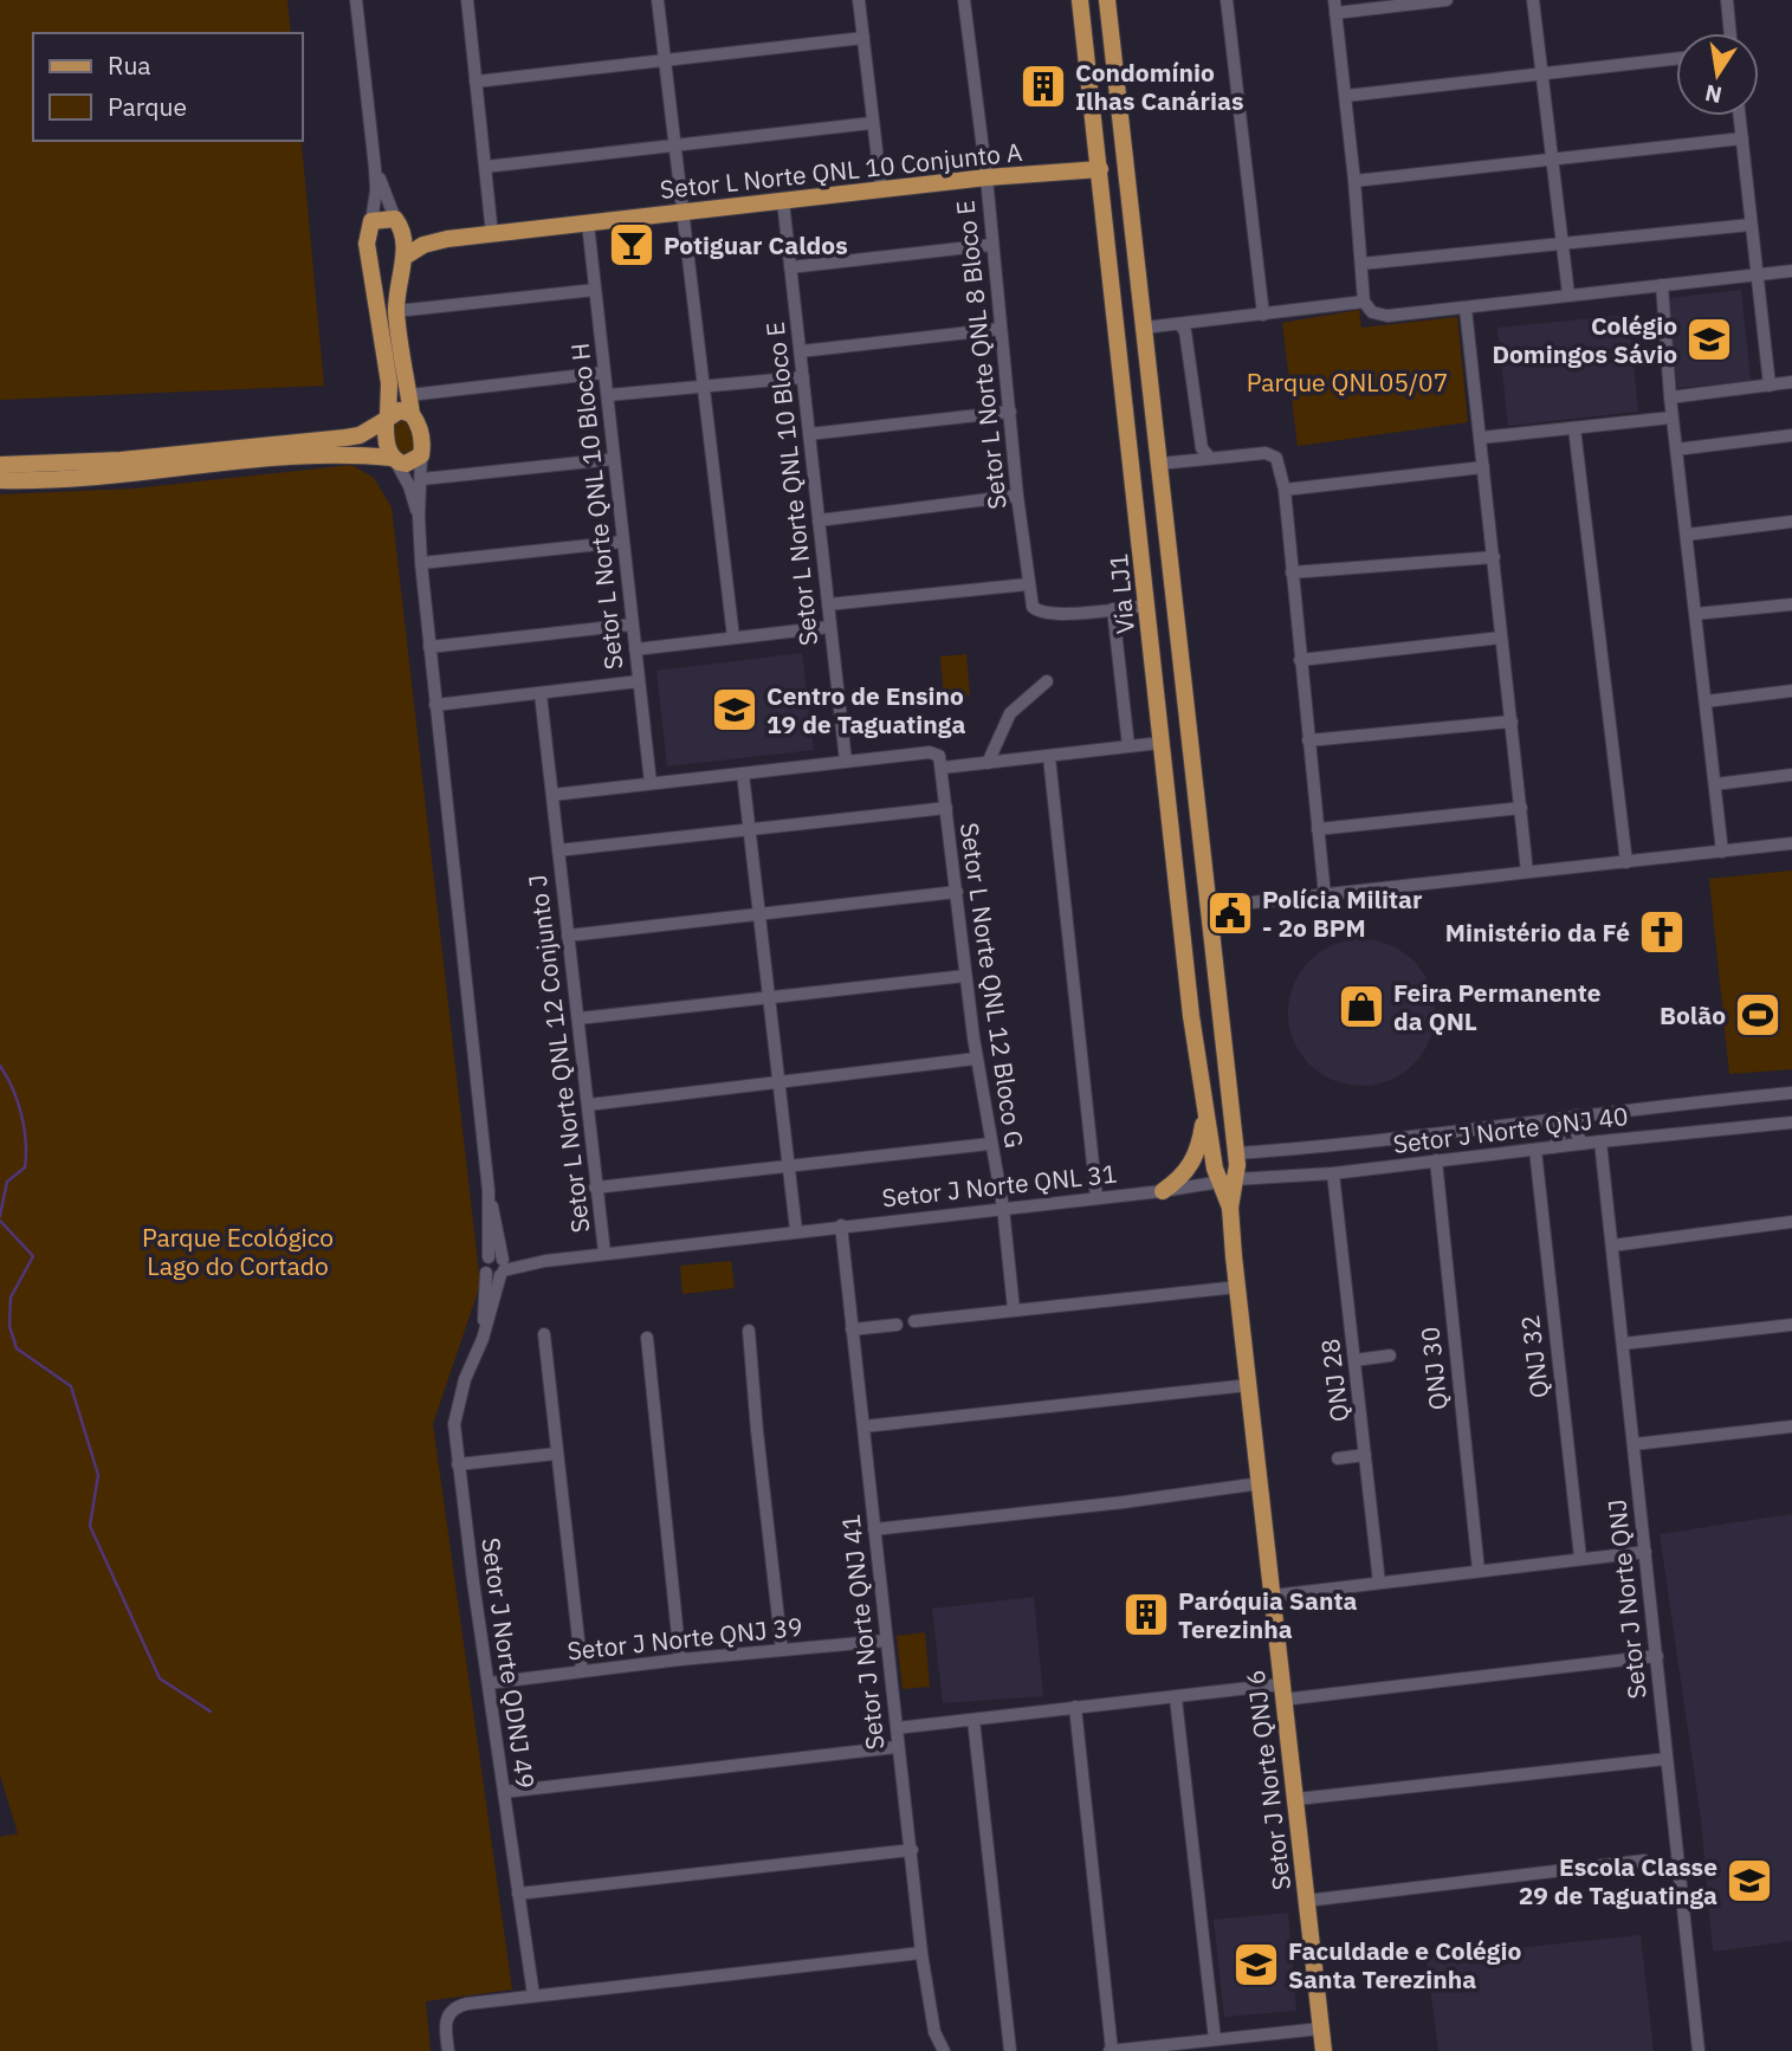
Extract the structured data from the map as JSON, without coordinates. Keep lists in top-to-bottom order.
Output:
{
  "streets": {
    "main road": ["Setor L Norte QNL 10 Conjunto A", "Via LJ1", "Setor J Norte QNJ 6"],
    "street": [
      "Setor L Norte QNL 8 Bloco E",
      "Setor L Norte QNL 10 Bloco E",
      "Setor L Norte QNL 10 Bloco H",
      "Setor L Norte QNL 12 Bloco G",
      "Setor L Norte QNL 12 Conjunto J",
      "Setor J Norte QNJ 40",
      "Setor J Norte QNL 31",
      "QNJ 32",
      "QNJ 30",
      "QNJ 28",
      "Setor J Norte QNJ",
      "Setor J Norte QNJ 41",
      "Setor J Norte QNJ 39",
      "Setor J Norte QDNJ 49"
    ]
  },
  "crossings": [
    ["Setor L Norte QNL 10 Conjunto A", "Setor L Norte QNL 8 Bloco E"],
    ["Setor L Norte QNL 10 Conjunto A", "Setor L Norte QNL 10 Bloco E"],
    ["Setor L Norte QNL 10 Conjunto A", "Setor L Norte QNL 10 Bloco H"],
    ["Setor L Norte QNL 10 Conjunto A", "Via LJ1"],
    ["Via LJ1", "Setor J Norte QNJ 40"],
    ["Via LJ1", "Setor J Norte QNL 31"],
    ["Via LJ1", "Setor J Norte QNJ 6"],
    ["Setor L Norte QNL 12 Bloco G", "Setor L Norte QNL 12 Conjunto J"],
    ["Setor L Norte QNL 12 Bloco G", "Setor J Norte QNL 31"],
    ["Setor L Norte QNL 12 Conjunto J", "Setor J Norte QNL 31"],
    ["Setor J Norte QNJ 40", "Setor J Norte QNL 31"],
    ["Setor J Norte QNJ 40", "QNJ 32"],
    ["Setor J Norte QNJ 40", "QNJ 30"],
    ["Setor J Norte QNJ 40", "QNJ 28"],
    ["Setor J Norte QNJ 40", "Setor J Norte QNJ"],
    ["Setor J Norte QNJ 40", "Setor J Norte QNJ 6"],
    ["Setor J Norte QNL 31", "Setor J Norte QNJ 41"],
    ["Setor J Norte QNL 31", "Setor J Norte QNJ 6"],
    ["Setor J Norte QNJ 41", "Setor J Norte QNJ 39"],
    ["Setor J Norte QNJ 39", "Setor J Norte QDNJ 49"]
  ],
  "parks": ["Parque QNL05/07", "Parque Ecológico Lago do Cortado"],
  "places": {
    "building": ["Condomínio Ilhas Canárias", "Paróquia Santa Terezinha"],
    "bar": ["Potiguar Caldos"],
    "school or university": [
      "Colégio Domingos Sávio",
      "Centro de Ensino 19 de Taguatinga",
      "Escola Classe 29 de Taguatinga",
      "Faculdade e Colégio Santa Terezinha"
    ],
    "public building": ["Polícia Militar - 2o BPM"],
    "church": ["Ministério da Fé"],
    "shop": ["Feira Permanente da QNL"],
    "sports": ["Bolão"]
  },
  "legend": ["Rua", "Parque"],
  "north": "bottom"
}
